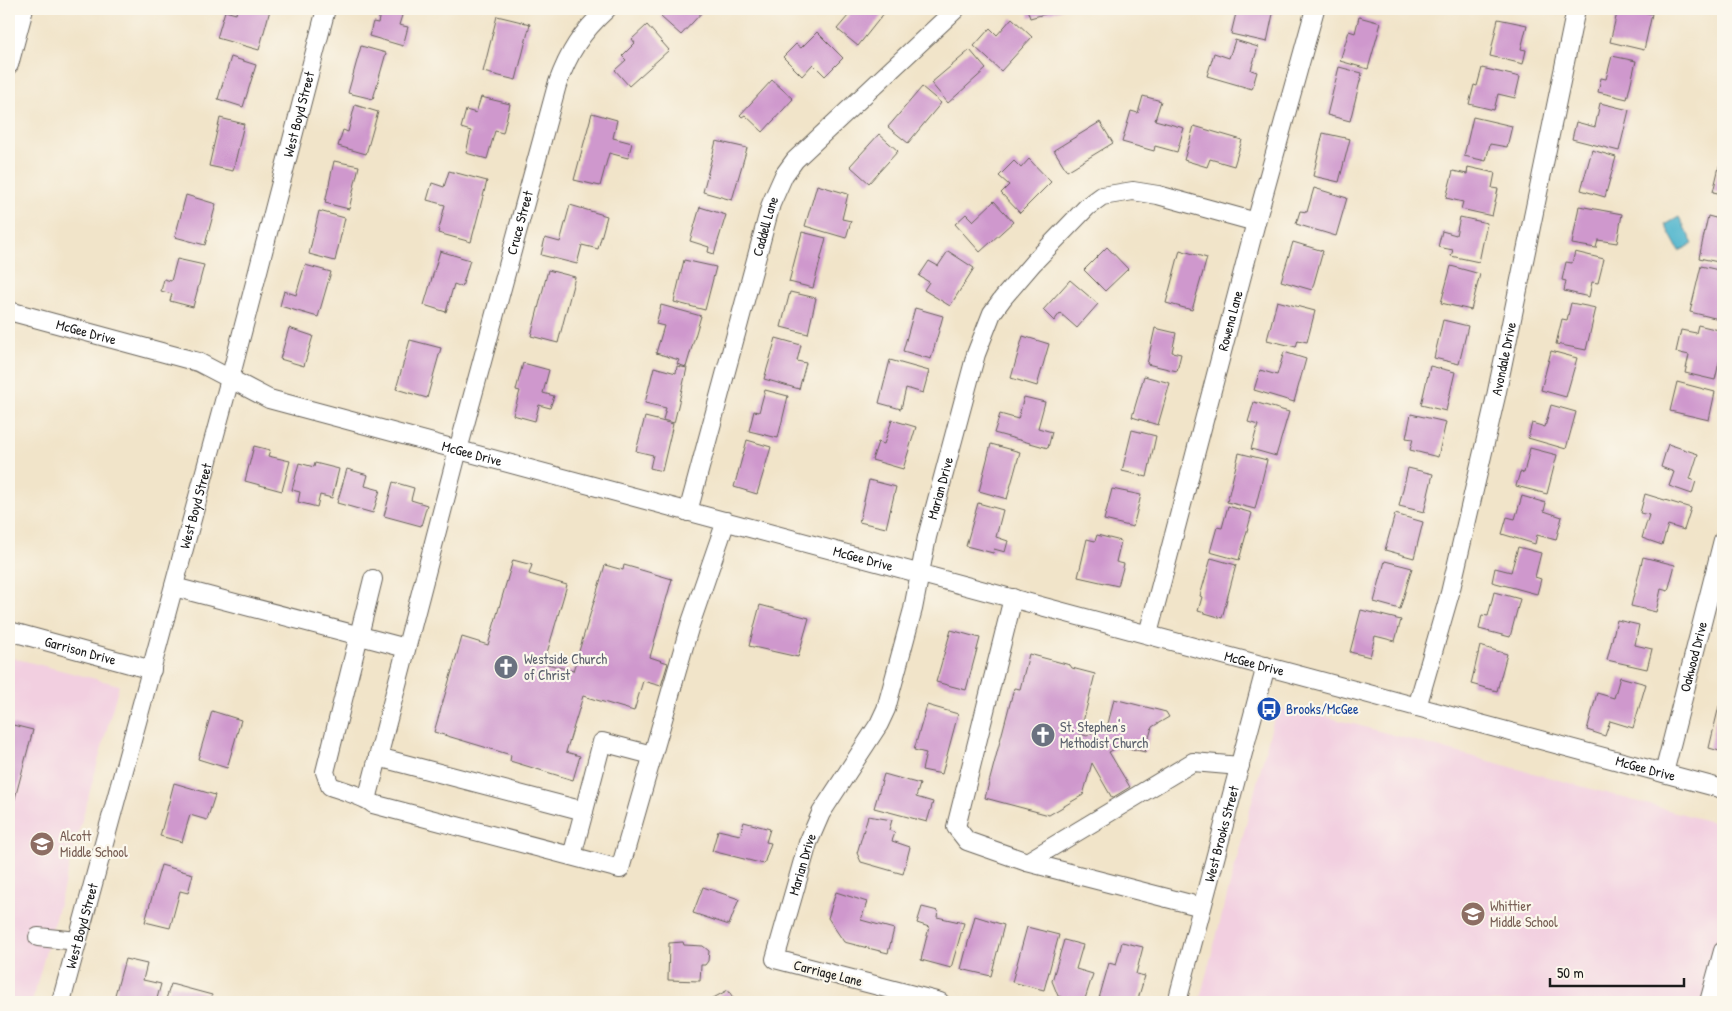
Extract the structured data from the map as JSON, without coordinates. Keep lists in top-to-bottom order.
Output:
{
  "streets": {
    "street": [
      "West Boyd Street",
      "Cruce Street",
      "Caddell Lane",
      "Rowena Lane",
      "McGee Drive",
      "Avondale Drive",
      "Marian Drive",
      "Garrison Drive",
      "Oakwood Drive",
      "West Brooks Street",
      "Carriage Lane"
    ]
  },
  "crossings": [
    ["West Boyd Street", "McGee Drive"],
    ["West Boyd Street", "Garrison Drive"],
    ["Cruce Street", "McGee Drive"],
    ["Caddell Lane", "McGee Drive"],
    ["Rowena Lane", "McGee Drive"],
    ["Rowena Lane", "Marian Drive"],
    ["McGee Drive", "Avondale Drive"],
    ["McGee Drive", "Marian Drive"],
    ["McGee Drive", "Oakwood Drive"],
    ["McGee Drive", "West Brooks Street"],
    ["Marian Drive", "Carriage Lane"]
  ],
  "places": {
    "church": ["Westside Church of Christ", "St. Stephen's Methodist Church"],
    "bus stop": ["Brooks/McGee"],
    "school or university": ["Alcott Middle School", "Whittier Middle School"]
  },
  "scale_bar": "50 m"
}
